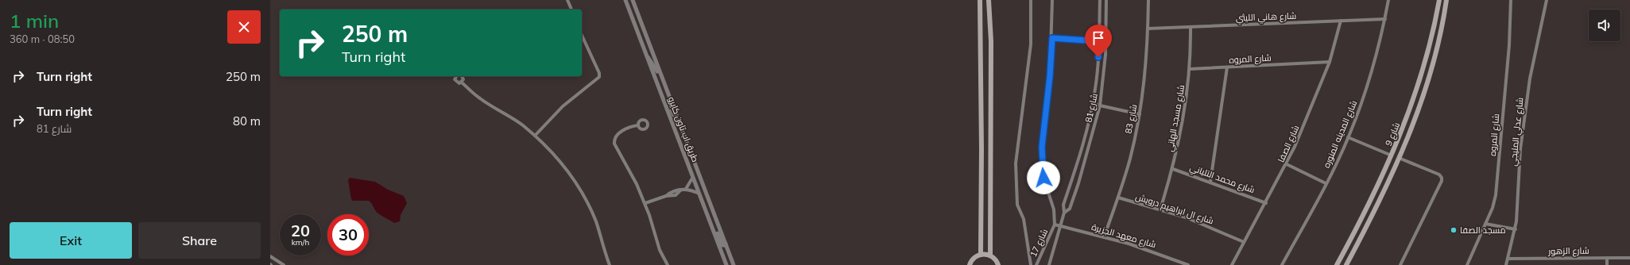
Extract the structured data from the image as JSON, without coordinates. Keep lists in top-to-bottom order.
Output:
{
  "streets": {
    "main road": ["شارع 9"],
    "street": [
      "شارع هاني الليثي",
      "شارع المروه",
      "شارع 81",
      "شارع مسجد الهاني",
      "شارع 83",
      "طريق اب تاون كايرو",
      "شارع عدلي المليجي",
      "شارع المدينه المنوره",
      "شارع الصفا",
      "شارع محمد التلباني",
      "شارع ال ابراهيم درويش",
      "شارع معهد الجزيرة",
      "شارع 17",
      "شارع الزهور"
    ]
  },
  "crossings": [
    ["شارع هاني الليثي", "شارع مسجد الهاني"],
    ["شارع هاني الليثي", "شارع 83"],
    ["شارع هاني الليثي", "شارع المدينه المنوره"],
    ["شارع هاني الليثي", "شارع الصفا"],
    ["شارع المروه", "شارع مسجد الهاني"],
    ["شارع المروه", "شارع الصفا"],
    ["شارع 81", "شارع معهد الجزيرة"],
    ["شارع مسجد الهاني", "شارع محمد التلباني"],
    ["شارع مسجد الهاني", "شارع ال ابراهيم درويش"],
    ["شارع 83", "شارع ال ابراهيم درويش"],
    ["شارع 83", "شارع معهد الجزيرة"],
    ["شارع عدلي المليجي", "شارع الزهور"],
    ["شارع الصفا", "شارع محمد التلباني"],
    ["شارع الصفا", "شارع ال ابراهيم درويش"],
    ["شارع معهد الجزيرة", "شارع 17"]
  ],
  "places": ["مسجد الصفا"],
  "page": {
    "heading": ["1 min", "360 m · 08:50"],
    "turn": ["250 m", "Turn right"],
    "list": [
      {
        "name": "Turn right",
        "value": "250 m"
      },
      {
        "name": "Turn right",
        "note": "شارع 81",
        "value": "80 m"
      }
    ],
    "speed": "20 km/h",
    "limit": "30",
    "buttons": ["Exit", "Share"]
  }
}
